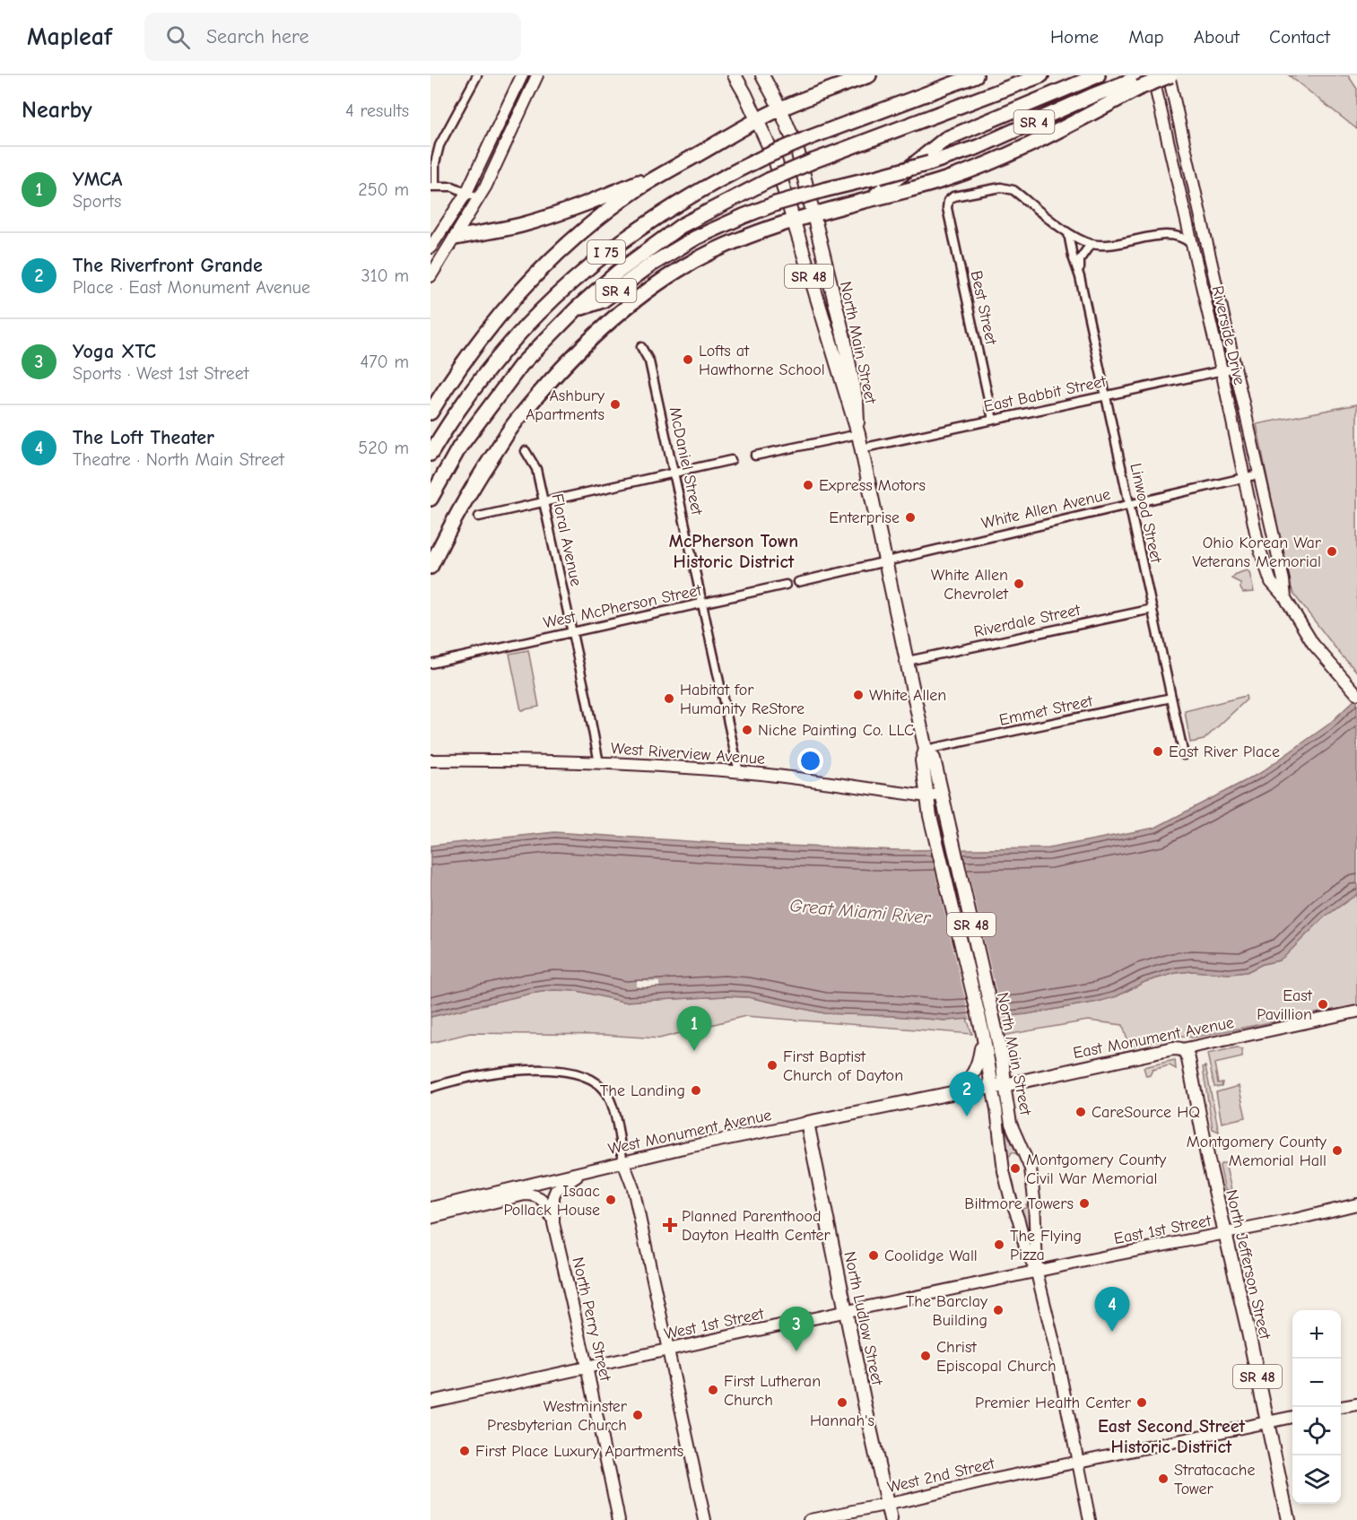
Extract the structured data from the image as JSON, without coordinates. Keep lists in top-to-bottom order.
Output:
{
  "streets": {
    "highway": ["SR 4", "I 75"],
    "main road": [
      "SR 48",
      "Riverside Drive",
      "North Main Street",
      "West Riverview Avenue",
      "East Monument Avenue",
      "West Monument Avenue",
      "East 1st Street",
      "North Jefferson Street",
      "North Ludlow Street",
      "North Perry Street",
      "West 1st Street",
      "West 2nd Street"
    ],
    "street": [
      "Best Street",
      "East Babbit Street",
      "McDaniel Street",
      "White Allen Avenue",
      "Linwood Street",
      "Floral Avenue",
      "West McPherson Street",
      "Riverdale Street",
      "Emmet Street"
    ]
  },
  "crossings": [
    ["SR 4", "I 75"],
    ["SR 48", "North Main Street"],
    ["SR 48", "East Monument Avenue"],
    ["SR 48", "West Monument Avenue"],
    ["Best Street", "East Babbit Street"],
    ["Best Street", "Linwood Street"],
    ["Riverside Drive", "East Babbit Street"],
    ["Riverside Drive", "White Allen Avenue"],
    ["North Main Street", "East Babbit Street"],
    ["North Main Street", "White Allen Avenue"],
    ["North Main Street", "Riverdale Street"],
    ["North Main Street", "Emmet Street"],
    ["North Main Street", "West Riverview Avenue"],
    ["North Main Street", "East Monument Avenue"],
    ["North Main Street", "East 1st Street"],
    ["North Main Street", "West 1st Street"],
    ["North Main Street", "West 2nd Street"],
    ["East Babbit Street", "Linwood Street"],
    ["McDaniel Street", "West McPherson Street"],
    ["McDaniel Street", "West Riverview Avenue"],
    ["White Allen Avenue", "Linwood Street"],
    ["Linwood Street", "Riverdale Street"],
    ["Linwood Street", "Emmet Street"],
    ["Floral Avenue", "West McPherson Street"],
    ["Floral Avenue", "West Riverview Avenue"],
    ["East Monument Avenue", "West Monument Avenue"],
    ["East Monument Avenue", "North Jefferson Street"],
    ["West Monument Avenue", "North Ludlow Street"],
    ["West Monument Avenue", "North Perry Street"],
    ["East 1st Street", "North Jefferson Street"],
    ["East 1st Street", "West 1st Street"],
    ["North Jefferson Street", "West 2nd Street"],
    ["North Ludlow Street", "West 1st Street"],
    ["North Ludlow Street", "West 2nd Street"],
    ["North Perry Street", "West 1st Street"]
  ],
  "districts": ["McPherson Town Historic District", "East Second Street Historic District"],
  "water": ["Great Miami River"],
  "places": {
    "other": [
      "Lofts at Hawthorne School",
      "Ashbury Apartments",
      "Express Motors",
      "Enterprise",
      "Ohio Korean War Veterans Memorial",
      "White Allen Chevrolet",
      "White Allen",
      "Habitat for Humanity ReStore",
      "Niche Painting Co. LLC",
      "East River Place",
      "East Pavillion",
      "First Baptist Church of Dayton",
      "The Landing",
      "CareSource HQ",
      "Montgomery County Memorial Hall",
      "Montgomery County Civil War Memorial",
      "Isaac Pollack House",
      "Biltmore Towers",
      "The Flying Pizza",
      "Coolidge Wall",
      "The Barclay Building",
      "Christ Episcopal Church",
      "First Lutheran Church",
      "Hannah's",
      "Premier Health Center",
      "Westminster Presbyterian Church",
      "First Place Luxury Apartments",
      "Stratacache Tower"
    ],
    "health": ["Planned Parenthood Dayton Health Center"]
  },
  "page": {
    "header": "Mapleaf",
    "search": "Search here",
    "nav": [
      "Home",
      "Map",
      "About",
      "Contact"
    ],
    "heading": ["Nearby", "4 results"],
    "list": [
      {
        "mark": "1",
        "name": "YMCA",
        "note": "Sports",
        "value": "250 m"
      },
      {
        "mark": "2",
        "name": "The Riverfront Grande",
        "note": "Place · East Monument Avenue",
        "value": "310 m"
      },
      {
        "mark": "3",
        "name": "Yoga XTC",
        "note": "Sports · West 1st Street",
        "value": "470 m"
      },
      {
        "mark": "4",
        "name": "The Loft Theater",
        "note": "Theatre · North Main Street",
        "value": "520 m"
      }
    ],
    "pins": [
      "1",
      "2",
      "4",
      "3"
    ],
    "map_buttons": ["+", "−"]
  }
}
